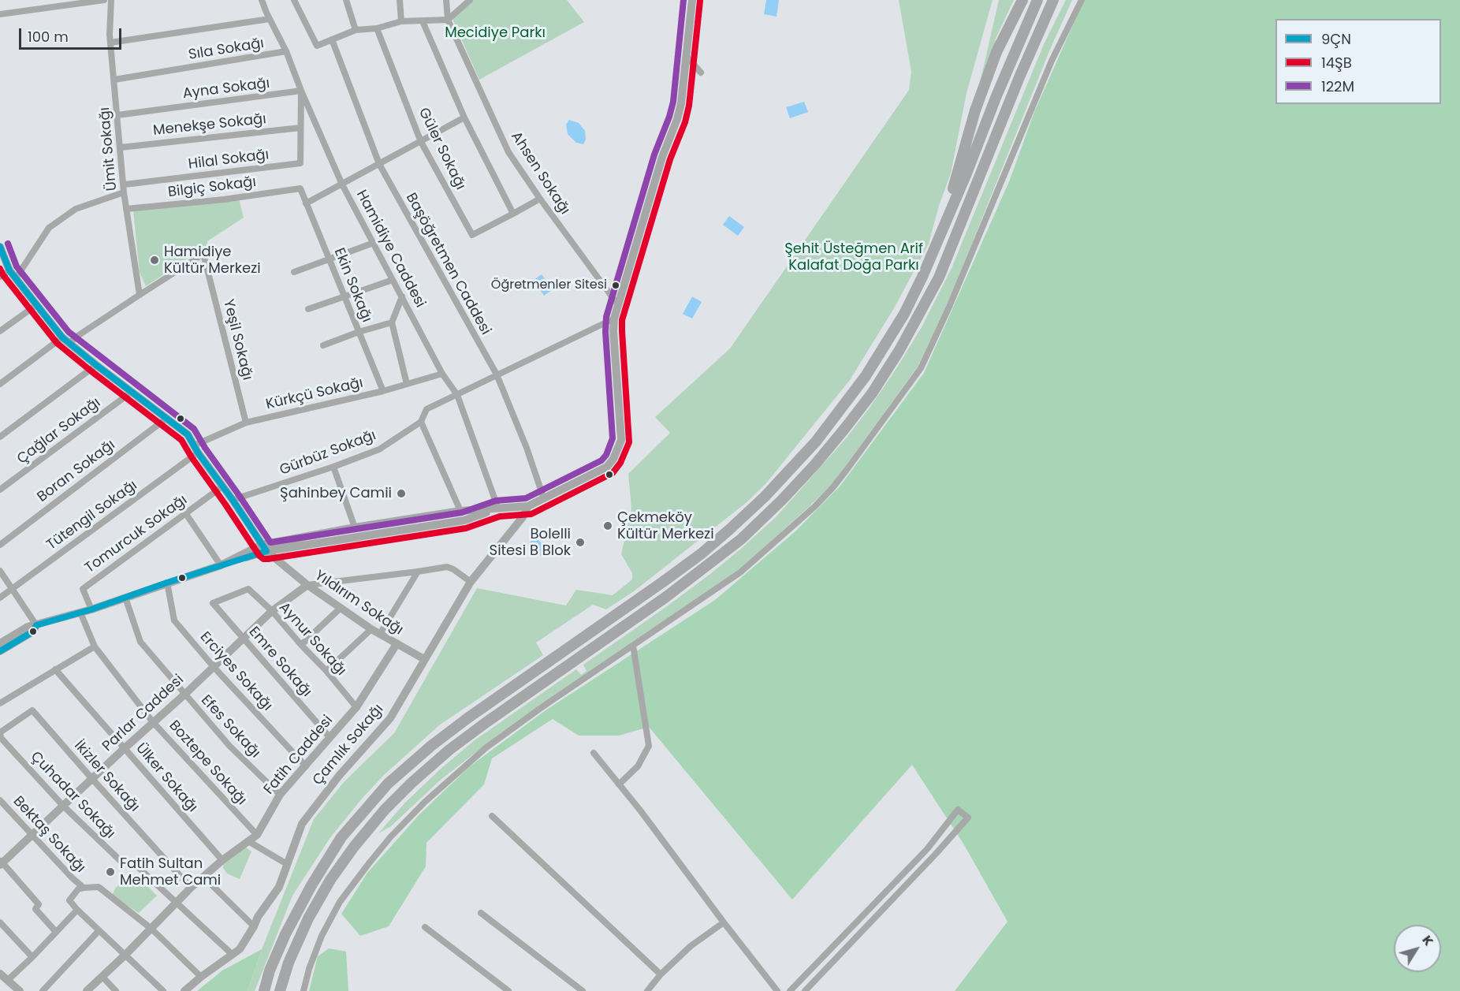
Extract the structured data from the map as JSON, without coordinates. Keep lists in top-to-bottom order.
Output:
{
  "streets": {
    "street": [
      "Sıla Sokağı",
      "Ayna Sokağı",
      "Menekşe Sokağı",
      "Ümit Sokağı",
      "Güler Sokağı",
      "Hilal Sokağı",
      "Ahsen Sokağı",
      "Bilgiç Sokağı",
      "Hamidiye Caddesi",
      "Başöğretmen Caddesi",
      "Ekin Sokağı",
      "Yeşil Sokağı",
      "Kürkçü Sokağı",
      "Çağlar Sokağı",
      "Gürbüz Sokağı",
      "Boran Sokağı",
      "Tütengil Sokağı",
      "Tomurcuk Sokağı",
      "Yıldırım Sokağı",
      "Aynur Sokağı",
      "Emre Sokağı",
      "Erciyes Sokağı",
      "Parlar Caddesi",
      "Efes Sokağı",
      "Çamlık Sokağı",
      "Fatih Caddesi",
      "Boztepe Sokağı",
      "İkizler Sokağı",
      "Ülker Sokağı",
      "Çuhadar Sokağı",
      "Bektaş Sokağı"
    ]
  },
  "crossings": [
    ["Sıla Sokağı", "Ümit Sokağı"],
    ["Sıla Sokağı", "Hamidiye Caddesi"],
    ["Ayna Sokağı", "Ümit Sokağı"],
    ["Ayna Sokağı", "Hamidiye Caddesi"],
    ["Menekşe Sokağı", "Ümit Sokağı"],
    ["Menekşe Sokağı", "Hilal Sokağı"],
    ["Ümit Sokağı", "Hilal Sokağı"],
    ["Ümit Sokağı", "Bilgiç Sokağı"],
    ["Ümit Sokağı", "Yeşil Sokağı"],
    ["Bilgiç Sokağı", "Ekin Sokağı"],
    ["Hamidiye Caddesi", "Kürkçü Sokağı"],
    ["Hamidiye Caddesi", "Gürbüz Sokağı"],
    ["Başöğretmen Caddesi", "Gürbüz Sokağı"],
    ["Ekin Sokağı", "Kürkçü Sokağı"],
    ["Yeşil Sokağı", "Kürkçü Sokağı"],
    ["Yeşil Sokağı", "Yıldırım Sokağı"],
    ["Kürkçü Sokağı", "Tütengil Sokağı"],
    ["Kürkçü Sokağı", "Yıldırım Sokağı"],
    ["Çağlar Sokağı", "Yıldırım Sokağı"],
    ["Gürbüz Sokağı", "Yıldırım Sokağı"],
    ["Boran Sokağı", "Yıldırım Sokağı"],
    ["Tütengil Sokağı", "Yıldırım Sokağı"],
    ["Tomurcuk Sokağı", "Yıldırım Sokağı"],
    ["Yıldırım Sokağı", "Parlar Caddesi"],
    ["Yıldırım Sokağı", "Çamlık Sokağı"],
    ["Yıldırım Sokağı", "Fatih Caddesi"],
    ["Aynur Sokağı", "Emre Sokağı"],
    ["Aynur Sokağı", "Parlar Caddesi"],
    ["Aynur Sokağı", "Fatih Caddesi"],
    ["Emre Sokağı", "Parlar Caddesi"],
    ["Emre Sokağı", "Fatih Caddesi"],
    ["Erciyes Sokağı", "Parlar Caddesi"],
    ["Erciyes Sokağı", "Fatih Caddesi"],
    ["Parlar Caddesi", "Efes Sokağı"],
    ["Parlar Caddesi", "Boztepe Sokağı"],
    ["Parlar Caddesi", "İkizler Sokağı"],
    ["Parlar Caddesi", "Ülker Sokağı"],
    ["Parlar Caddesi", "Çuhadar Sokağı"],
    ["Parlar Caddesi", "Bektaş Sokağı"],
    ["Efes Sokağı", "Fatih Caddesi"],
    ["Çamlık Sokağı", "Çuhadar Sokağı"],
    ["Çamlık Sokağı", "Bektaş Sokağı"],
    ["Fatih Caddesi", "Boztepe Sokağı"],
    ["Fatih Caddesi", "İkizler Sokağı"],
    ["Fatih Caddesi", "Ülker Sokağı"],
    ["Fatih Caddesi", "Çuhadar Sokağı"],
    ["Fatih Caddesi", "Bektaş Sokağı"],
    ["İkizler Sokağı", "Çuhadar Sokağı"]
  ],
  "parks": ["Mecidiye Parkı", "Şehit Üsteğmen Arif Kalafat Doğa Parkı"],
  "places": [
    "Hamidiye Kültür Merkezi",
    "Öğretmenler Sitesi",
    "Şahinbey Camii",
    "Çekmeköy Kültür Merkezi",
    "Bolelli Sitesi B Blok",
    "Fatih Sultan Mehmet Cami"
  ],
  "lines": ["transit line 122M", "transit line 14ŞB", "transit line 9ÇN"],
  "legend": ["9ÇN", "14ŞB", "122M"],
  "scale_bar": "100 m",
  "north": "top right"
}
